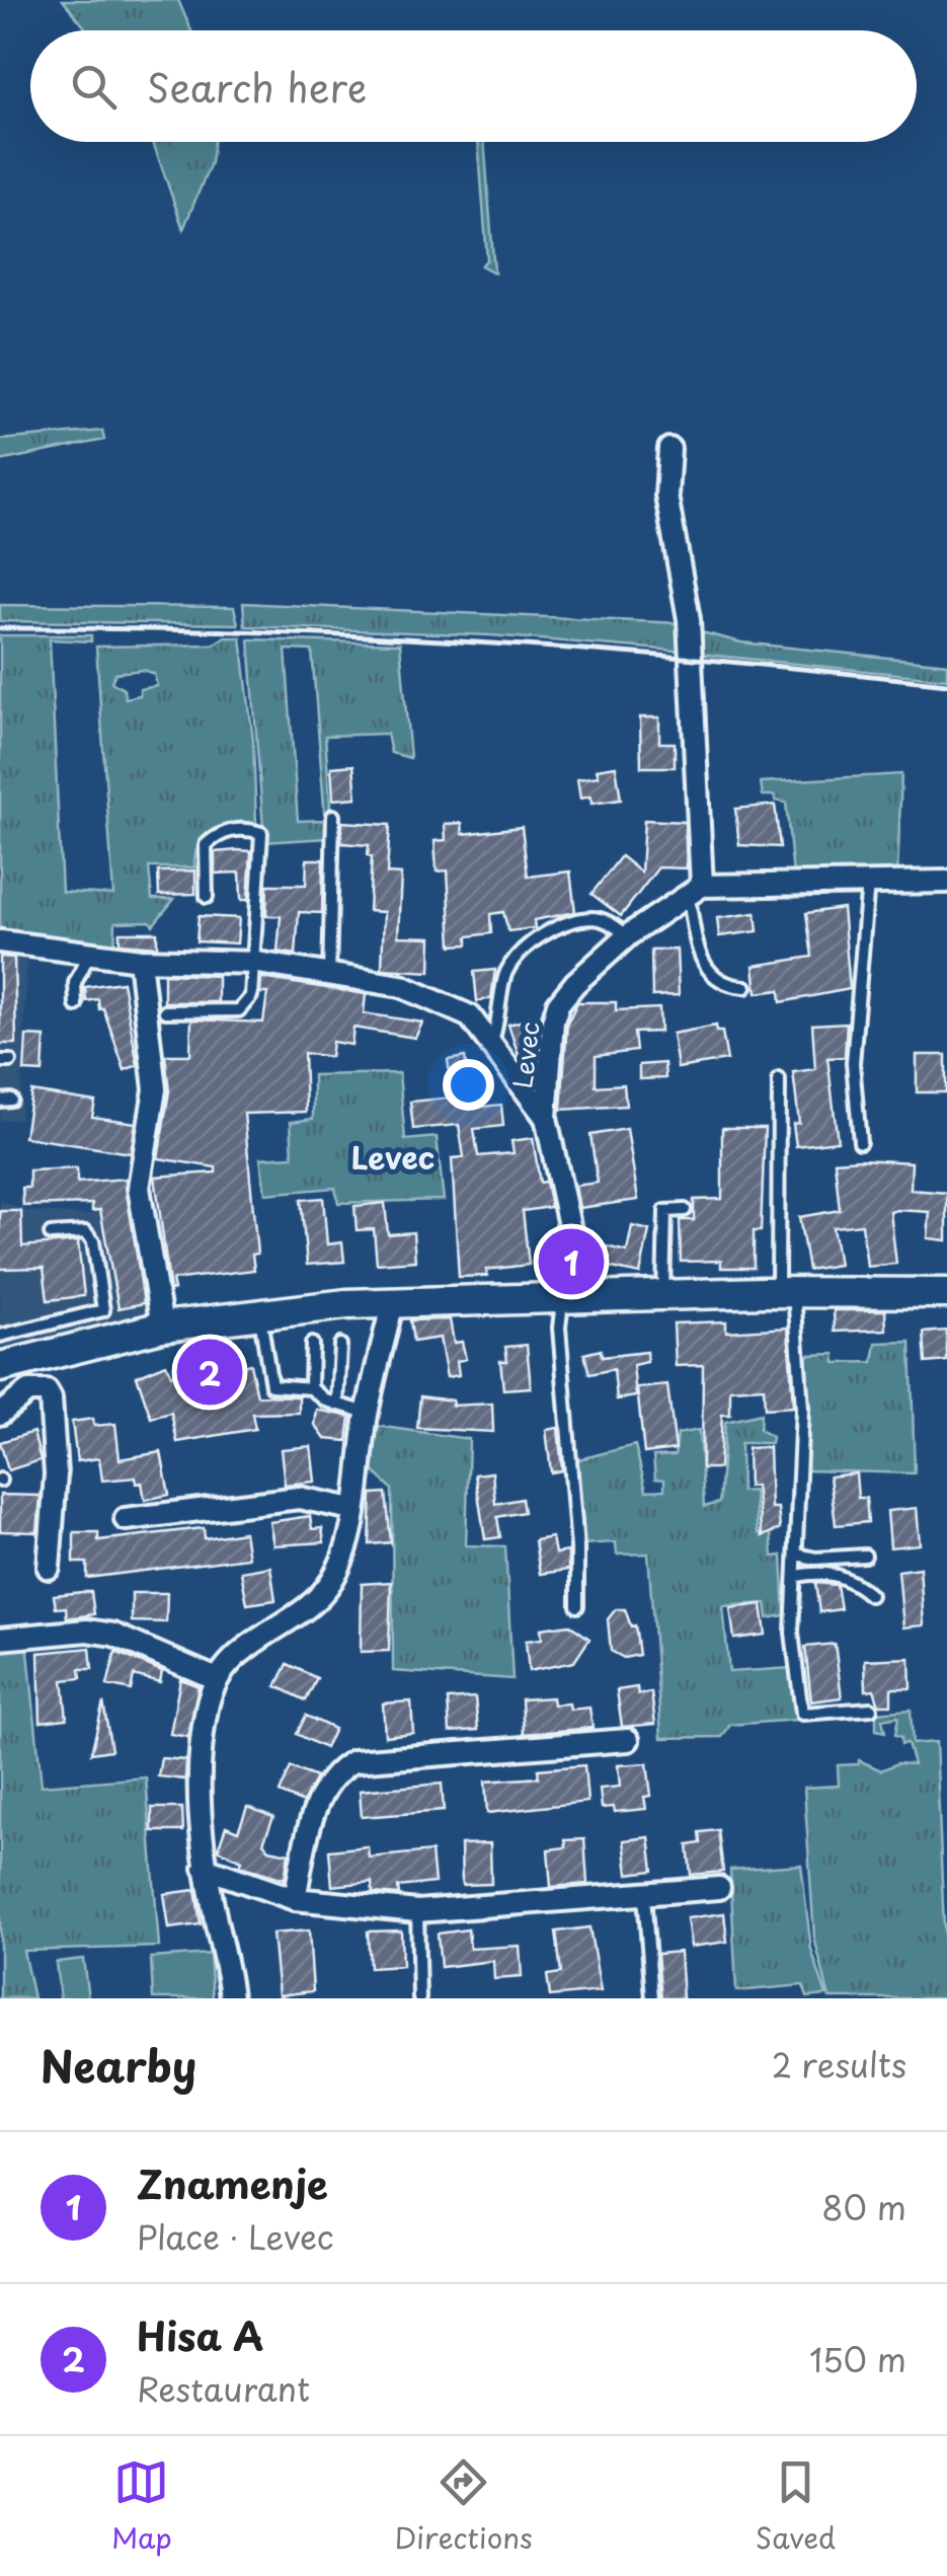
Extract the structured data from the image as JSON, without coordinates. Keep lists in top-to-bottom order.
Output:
{
  "streets": {
    "street": ["Levec"]
  },
  "districts": ["Levec"],
  "page": {
    "search": "Search here",
    "pins": ["1", "2"],
    "heading": ["Nearby", "2 results"],
    "list": [
      {
        "mark": "1",
        "name": "Znamenje",
        "note": "Place · Levec",
        "value": "80 m"
      },
      {
        "mark": "2",
        "name": "Hisa A",
        "note": "Restaurant",
        "value": "150 m"
      }
    ],
    "nav": ["Map", "Directions", "Saved"]
  }
}
